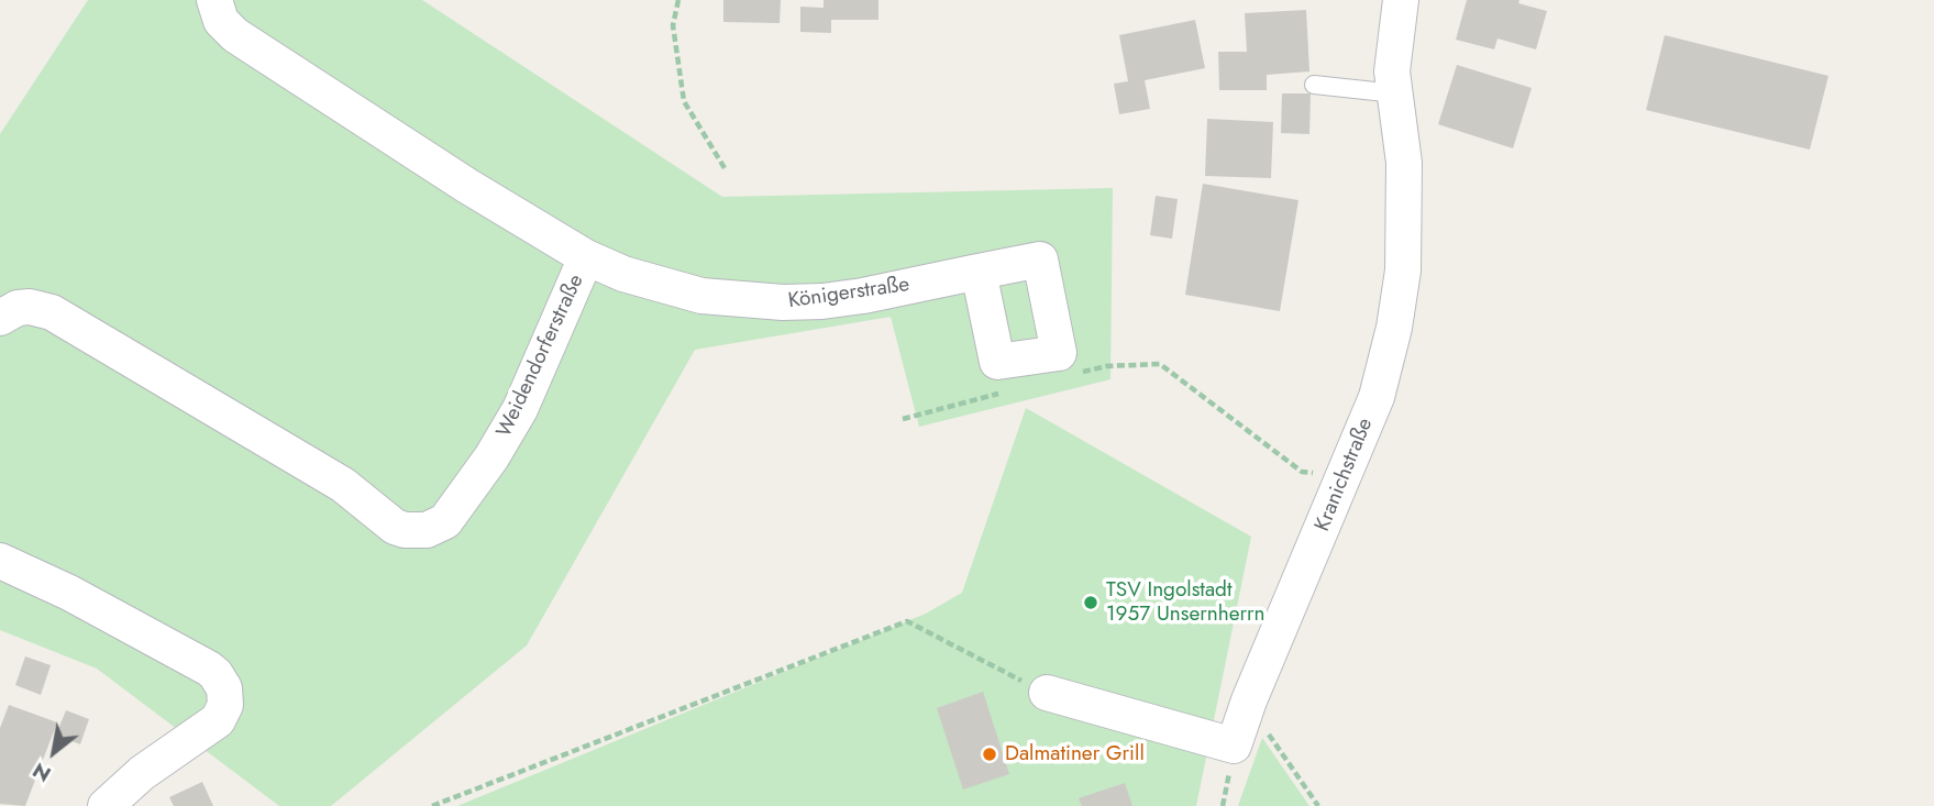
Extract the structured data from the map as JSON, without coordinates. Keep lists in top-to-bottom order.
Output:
{
  "streets": {
    "street": ["Königerstraße", "Weidendorferstraße", "Kranichstraße"]
  },
  "crossings": [
    ["Königerstraße", "Weidendorferstraße"]
  ],
  "places": ["TSV Ingolstadt 1957 Unsernherrn", "Dalmatiner Grill"],
  "north": "bottom left"
}
